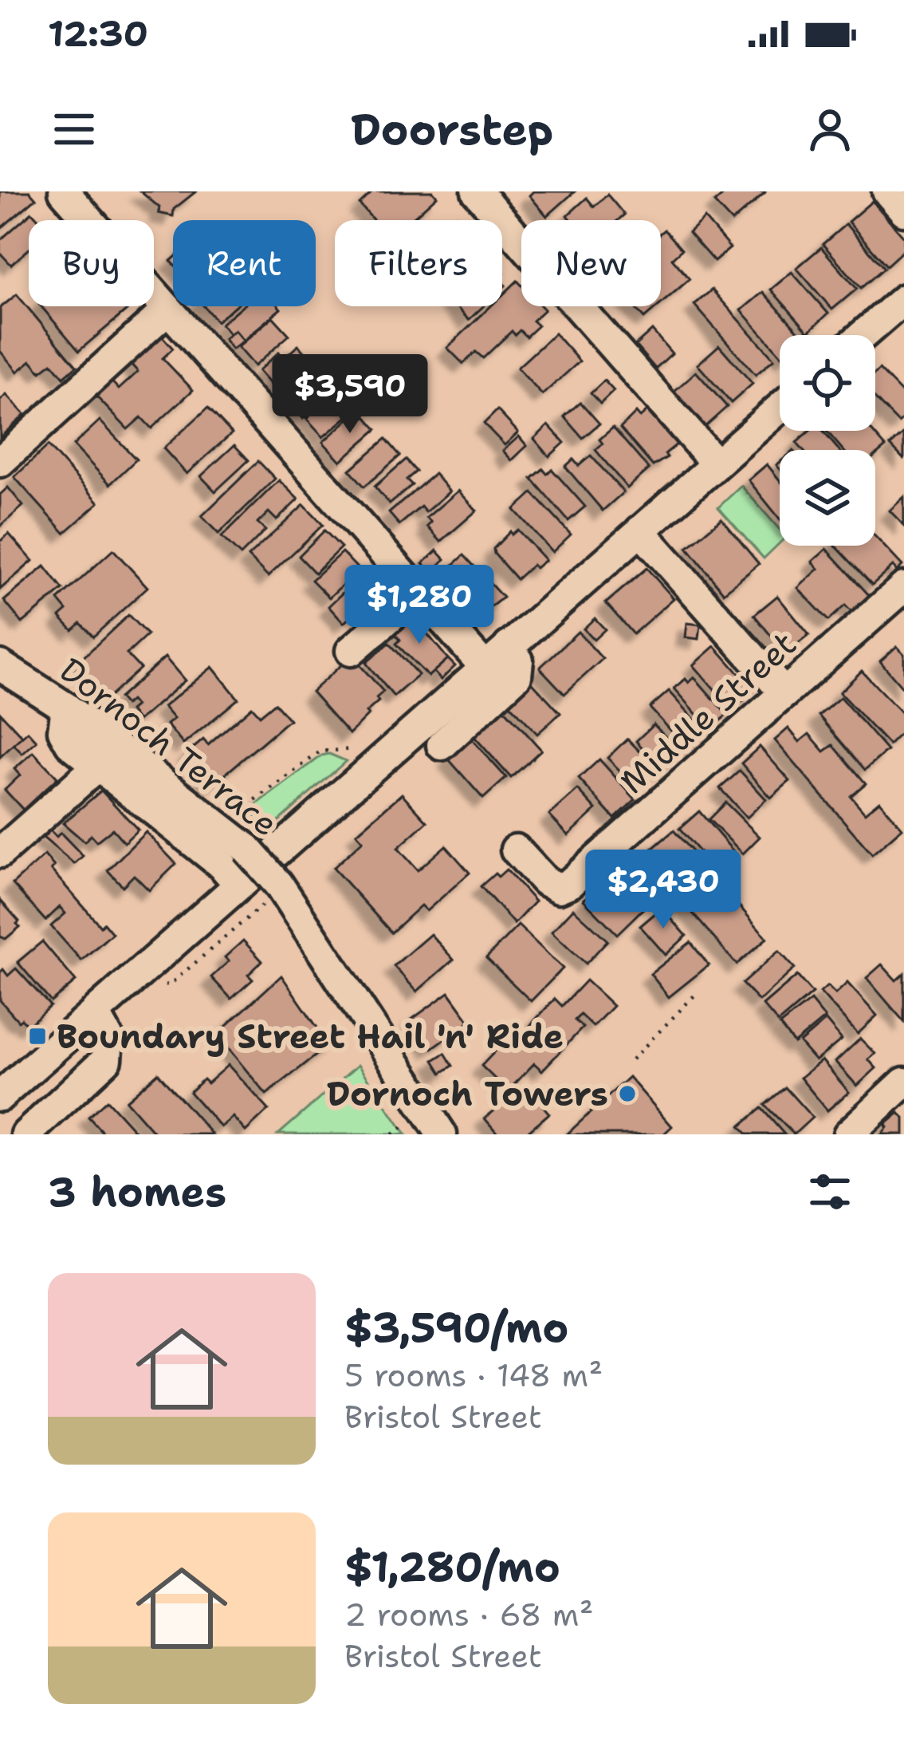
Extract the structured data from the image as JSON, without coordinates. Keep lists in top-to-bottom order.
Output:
{
  "streets": {
    "street": ["Middle Street", "Dornoch Terrace"]
  },
  "places": {
    "transit": ["Boundary Street Hail 'n' Ride"],
    "other": ["Dornoch Towers"]
  },
  "page": {
    "status": "12:30",
    "header": "Doorstep",
    "chip": [
      "Buy",
      "Rent",
      "Filters",
      "New"
    ],
    "price": ["$3,590", "$1,280", "$2,430"],
    "heading": "3 homes",
    "list": [
      {
        "name": "$3,590/mo",
        "note": "5 rooms · 148 m² · Bristol Street"
      },
      {
        "name": "$1,280/mo",
        "note": "2 rooms · 68 m² · Bristol Street"
      }
    ]
  }
}
